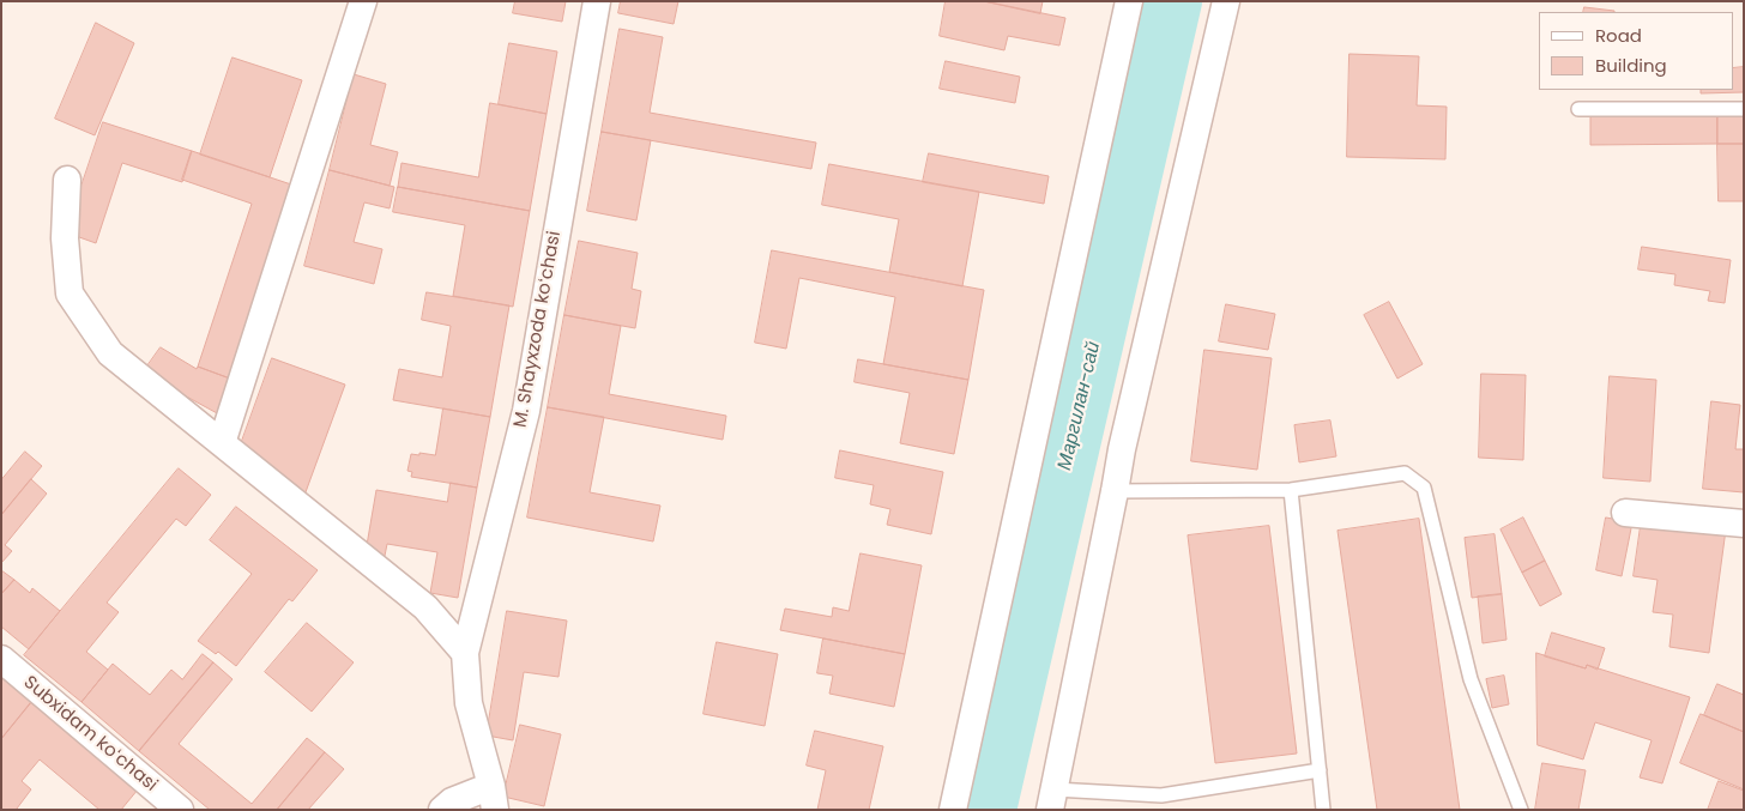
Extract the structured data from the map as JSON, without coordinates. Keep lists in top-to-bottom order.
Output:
{
  "streets": {
    "street": ["M. Shayxzoda koʻchasi", "Subxidam koʻchasi"]
  },
  "water": ["Маргилан-сай"],
  "legend": ["Road", "Building"]
}
